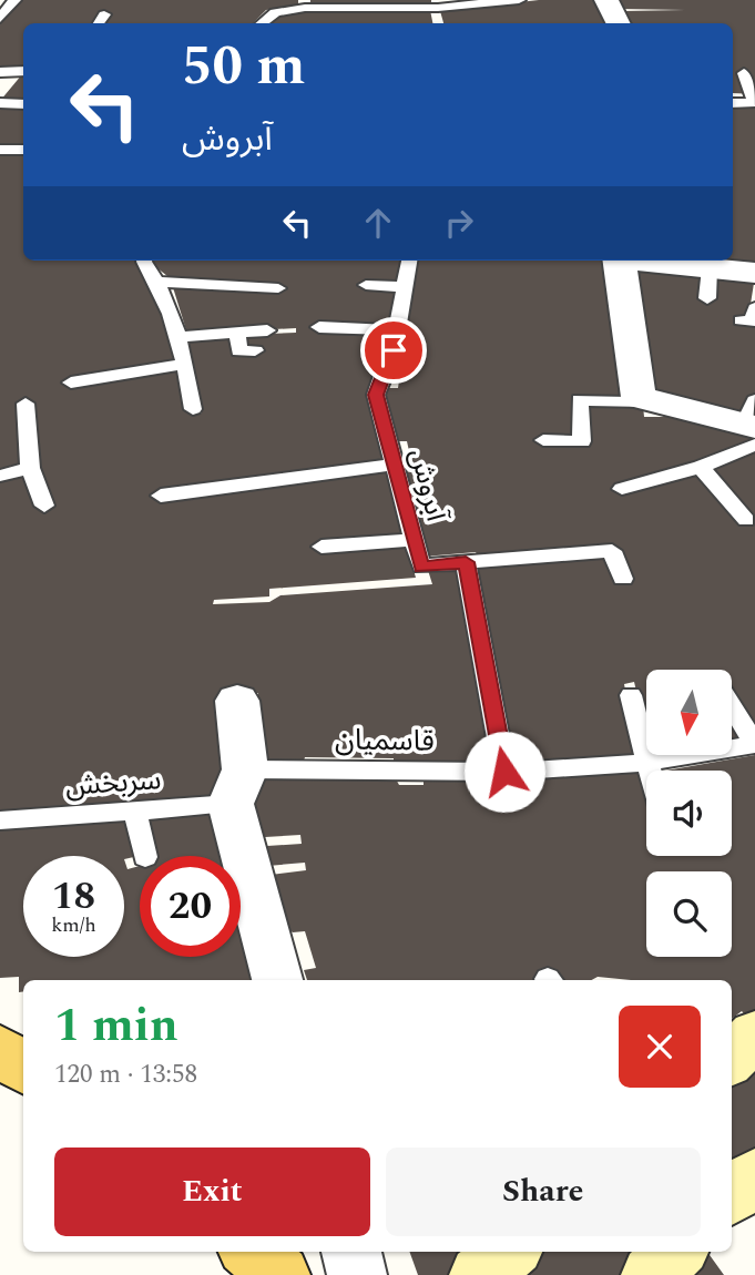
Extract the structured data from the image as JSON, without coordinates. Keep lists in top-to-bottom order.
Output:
{
  "streets": {
    "lane": ["آبروش", "قاسمیان", "سربخش"]
  },
  "crossings": [
    ["قاسمیان", "سربخش"]
  ],
  "north": "bottom",
  "page": {
    "turn": ["50 m", "آبروش"],
    "speed": "18 km/h",
    "limit": "20",
    "heading": ["1 min", "120 m · 13:58"],
    "buttons": ["Exit", "Share"]
  }
}
